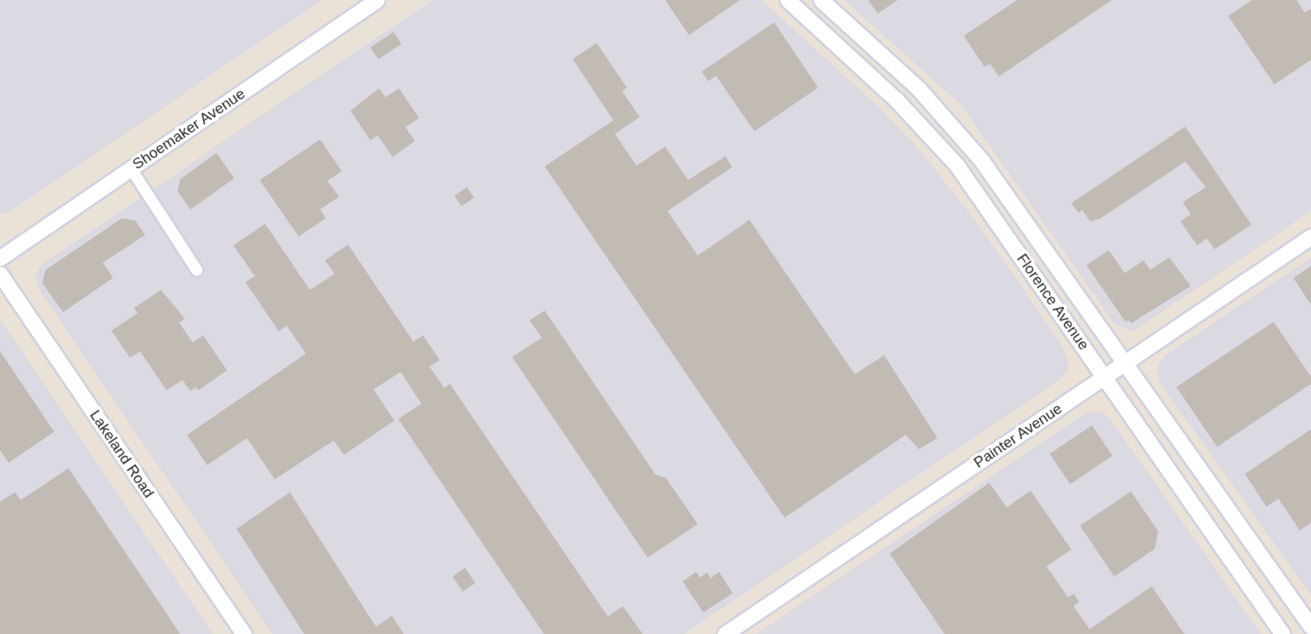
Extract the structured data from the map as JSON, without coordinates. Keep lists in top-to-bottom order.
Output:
{
  "streets": {
    "main road": [
      "Shoemaker Avenue",
      "Florence Avenue",
      "Painter Avenue",
      "Lakeland Road"
    ]
  },
  "crossings": [
    ["Florence Avenue", "Painter Avenue"]
  ]
}
